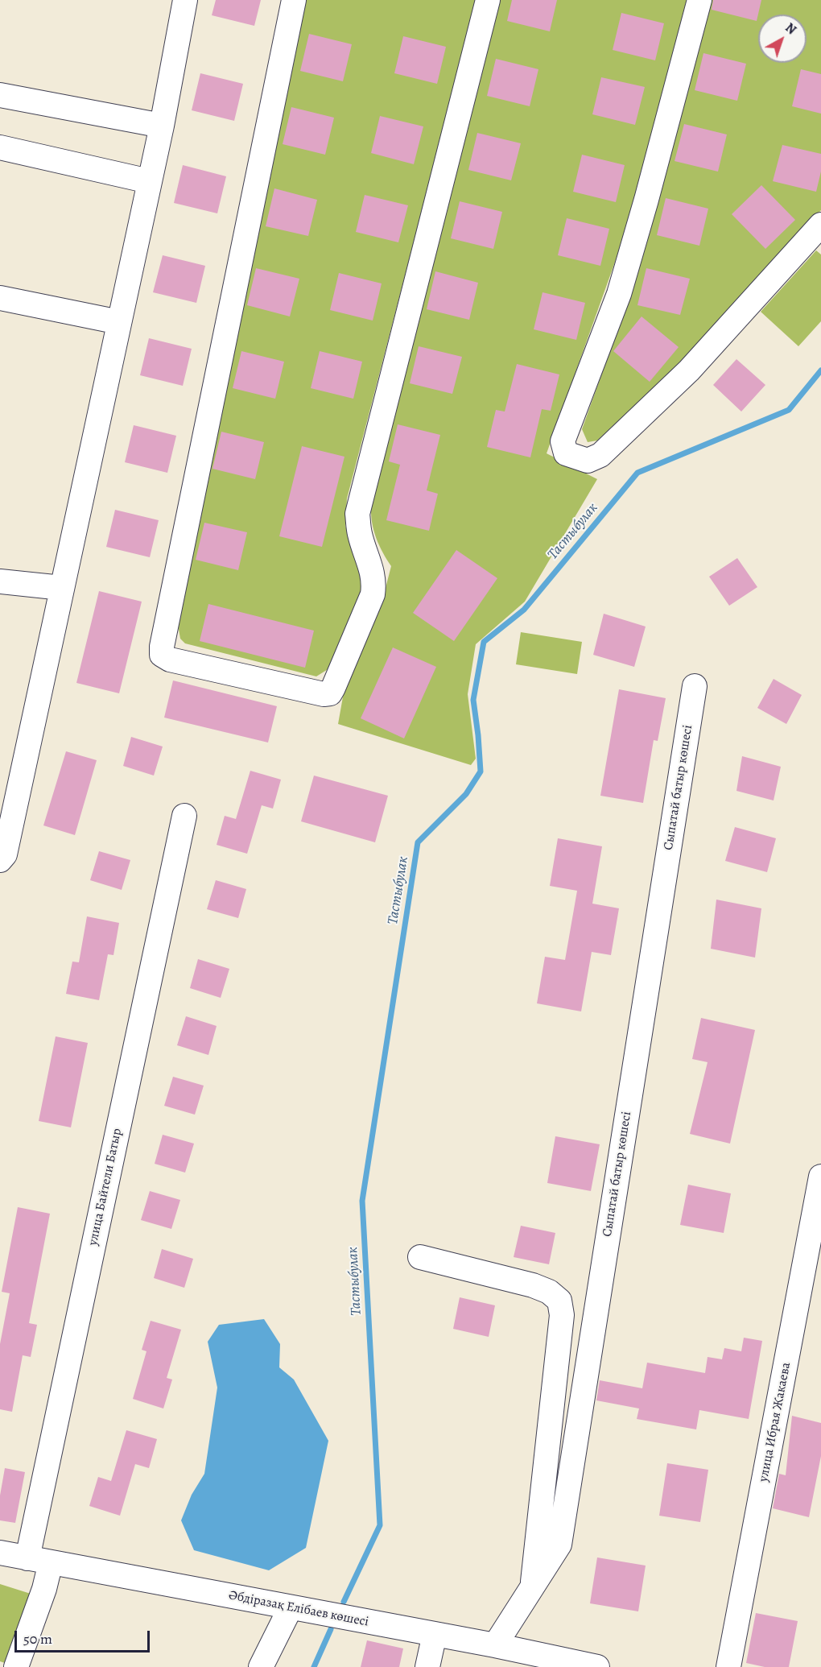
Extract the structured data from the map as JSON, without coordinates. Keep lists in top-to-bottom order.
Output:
{
  "streets": {
    "street": [
      "Сыпатай батыр көшесі",
      "улица Байтели Батыр",
      "улица Ибрая Жакаева",
      "Әбдіразақ Елібаев көшесі"
    ]
  },
  "crossings": [
    ["Сыпатай батыр көшесі", "Әбдіразақ Елібаев көшесі"],
    ["улица Байтели Батыр", "Әбдіразақ Елібаев көшесі"]
  ],
  "water": ["Тастыбулак"],
  "scale_bar": "50 m",
  "north": "top right"
}
